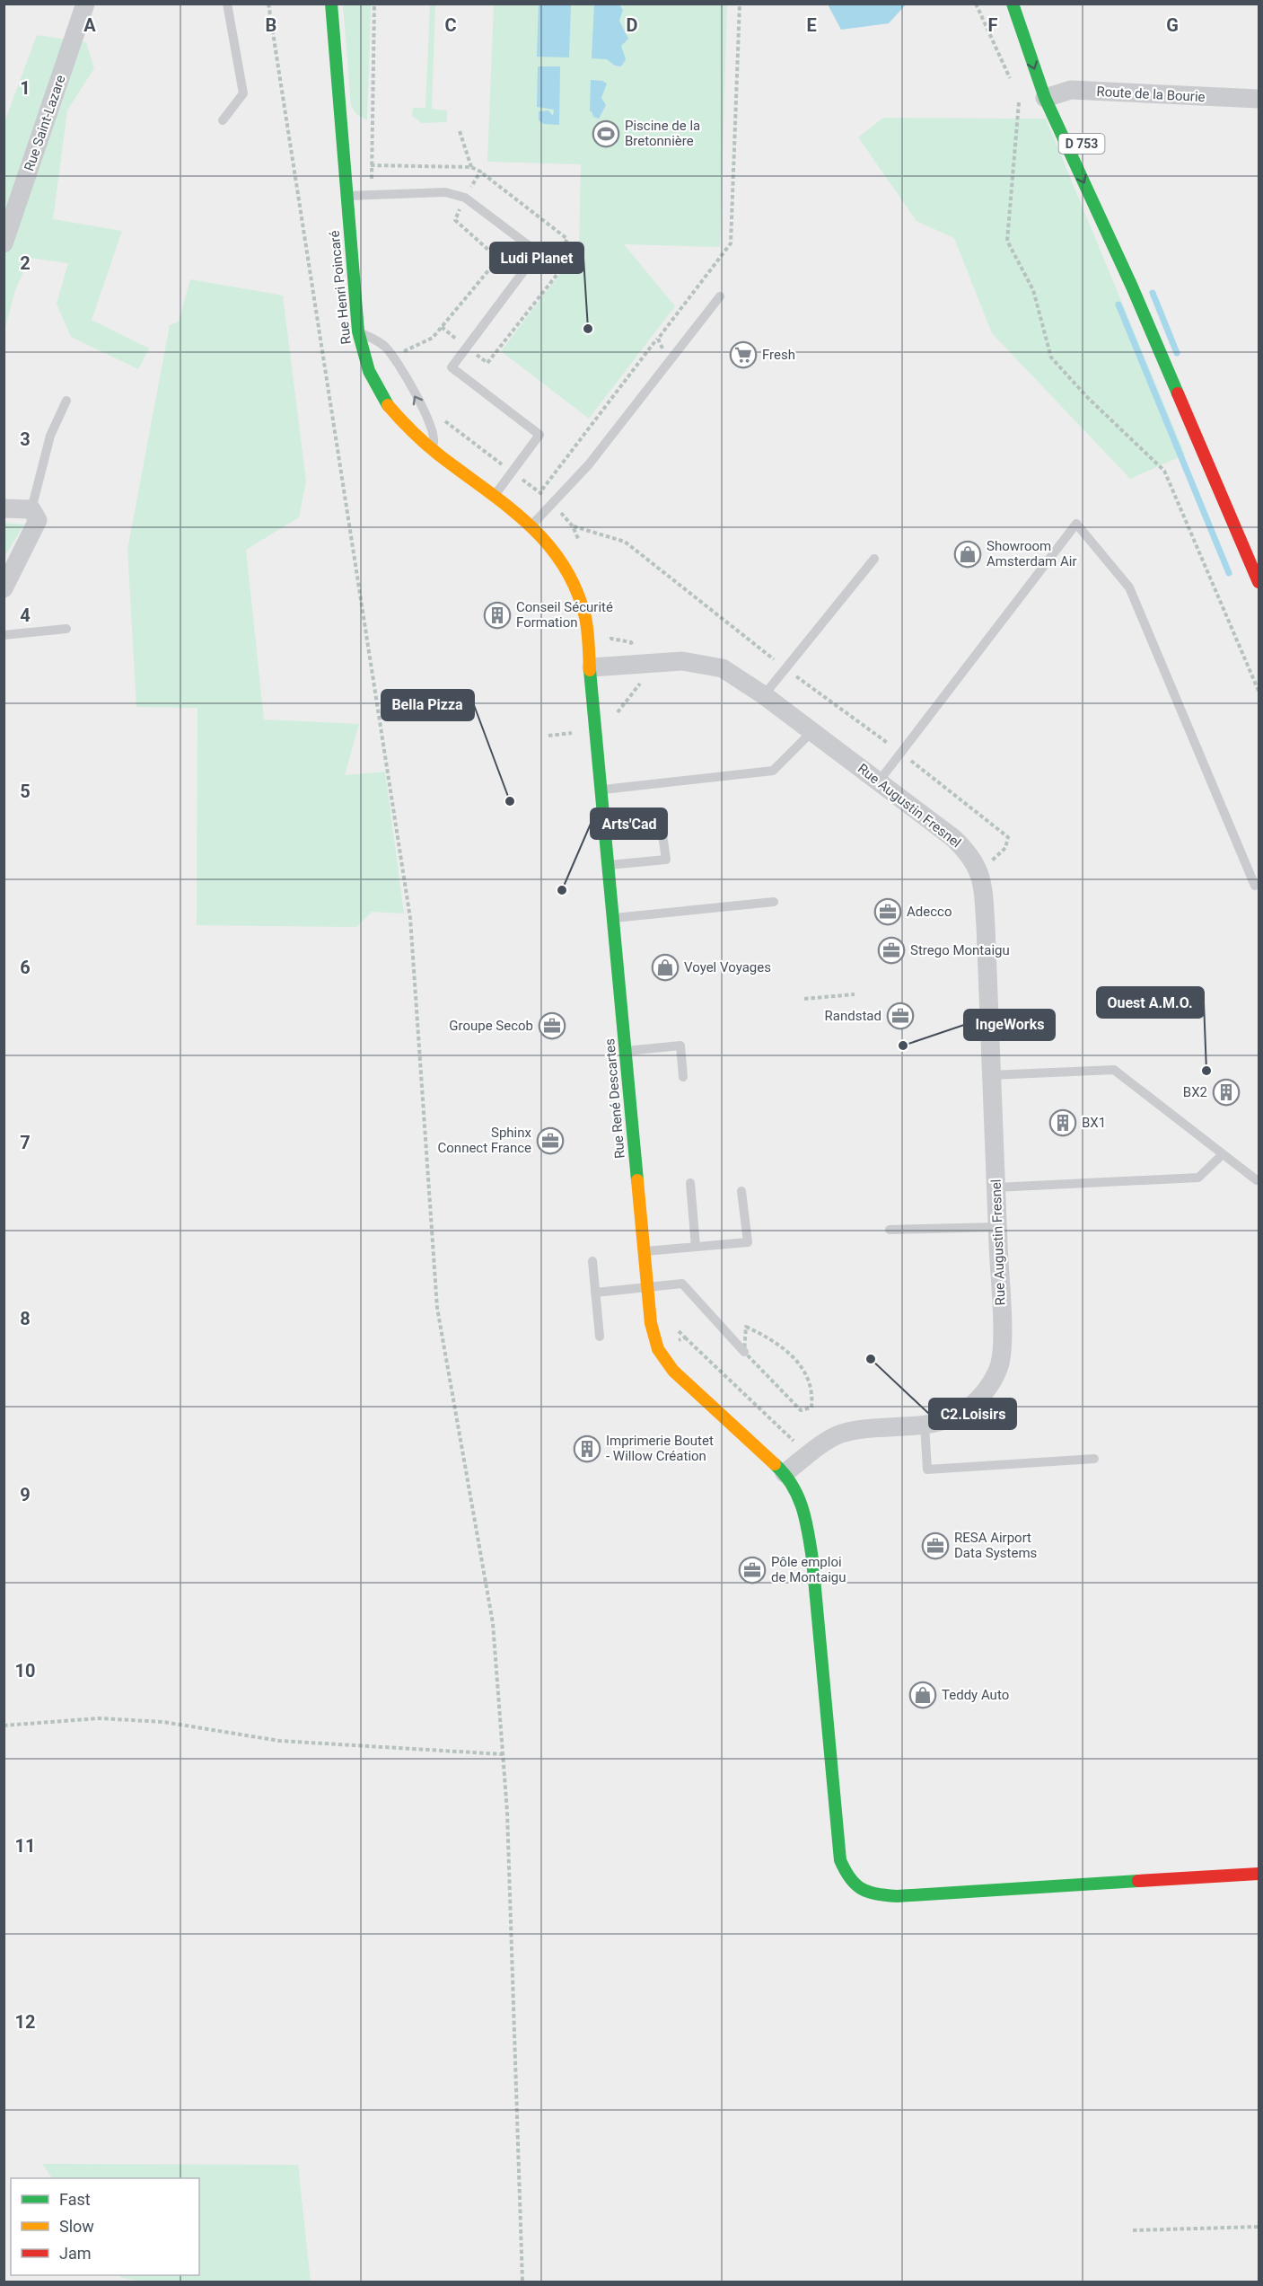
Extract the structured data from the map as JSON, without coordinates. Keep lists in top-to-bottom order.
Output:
{
  "streets": {
    "street": [
      "Route de la Bourie",
      "Rue Saint-Lazare",
      "D 753",
      "Rue Henri Poincaré",
      "Rue Augustin Fresnel",
      "Rue René Descartes"
    ]
  },
  "crossings": [
    ["Route de la Bourie", "D 753"],
    ["Rue Augustin Fresnel", "Rue René Descartes"]
  ],
  "places": {
    "sports": ["Piscine de la Bretonnière"],
    "other": [
      "Ludi Planet",
      "Bella Pizza",
      "Arts'Cad",
      "IngeWorks",
      "Ouest A.M.O.",
      "C2.Loisirs"
    ],
    "supermarket": ["Fresh"],
    "shop": ["Showroom Amsterdam Air", "Voyel Voyages", "Teddy Auto"],
    "building": [
      "Conseil Sécurité Formation",
      "BX2",
      "BX1",
      "Imprimerie Boutet - Willow Création"
    ],
    "office": [
      "Adecco",
      "Strego Montaigu",
      "Randstad",
      "Groupe Secob",
      "Sphinx Connect France",
      "RESA Airport Data Systems",
      "Pôle emploi de Montaigu"
    ]
  },
  "legend": ["Fast", "Slow", "Jam"],
  "grid": {
    "columns": [
      "A",
      "B",
      "C",
      "D",
      "E",
      "F",
      "G"
    ],
    "rows": [
      "1",
      "2",
      "3",
      "4",
      "5",
      "6",
      "7",
      "8",
      "9",
      "10",
      "11",
      "12"
    ]
  }
}
